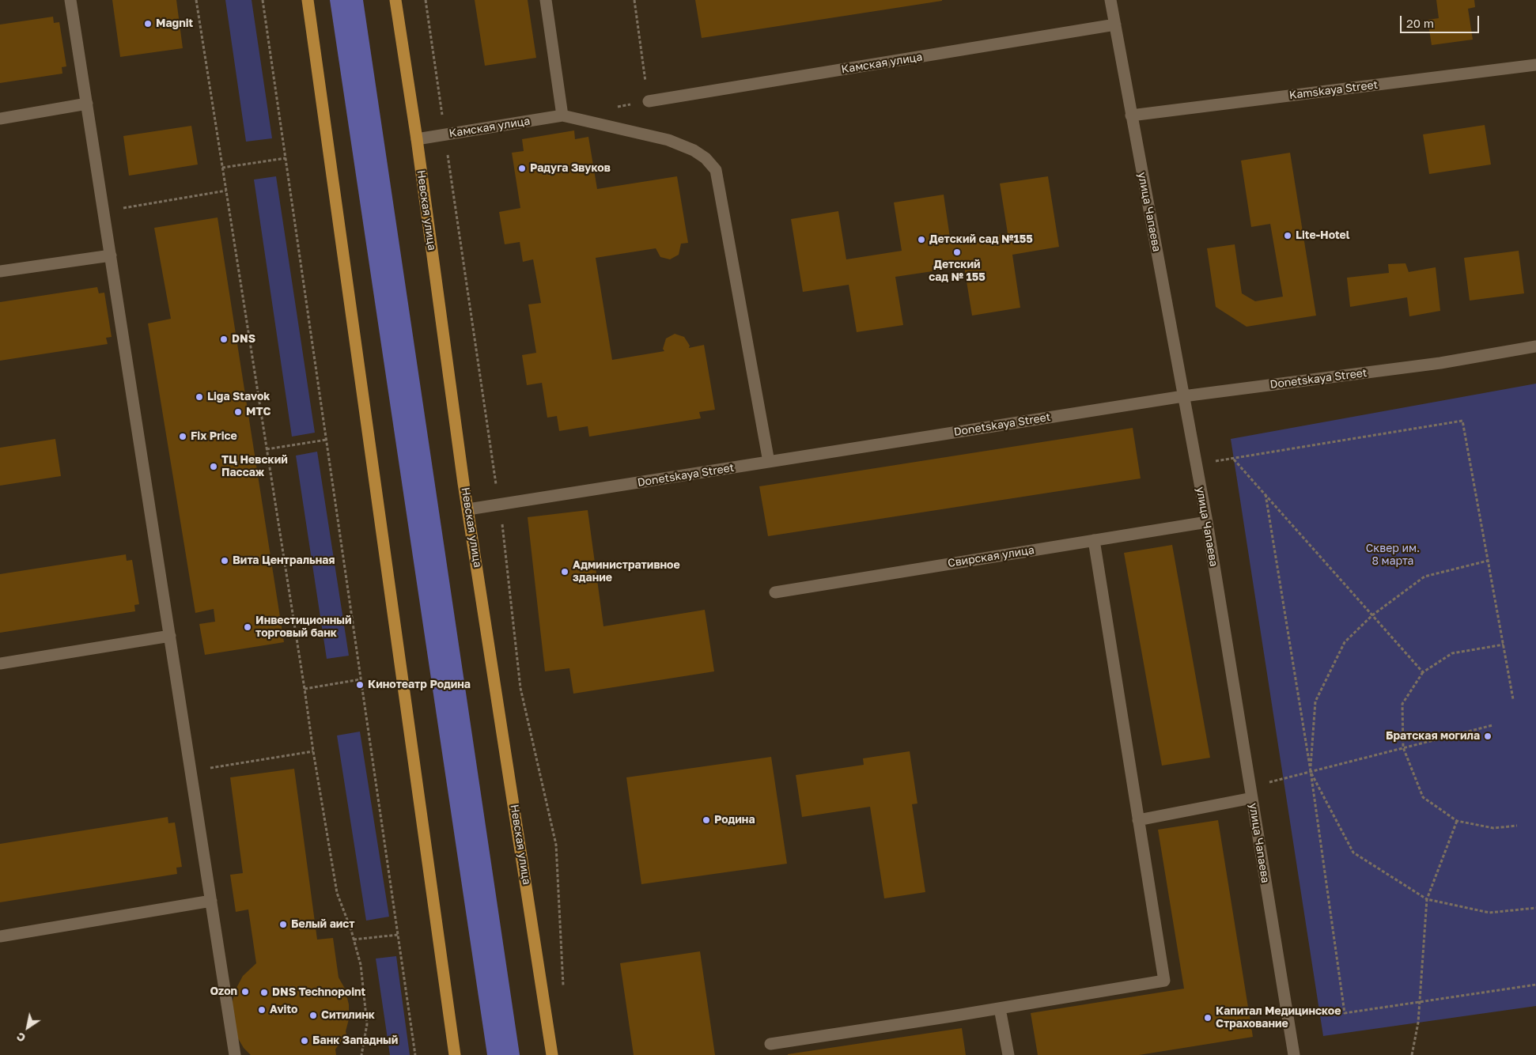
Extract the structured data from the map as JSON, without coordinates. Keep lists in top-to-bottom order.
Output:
{
  "streets": {
    "main road": ["Невская улица"],
    "street": [
      "Камская улица",
      "Kamskaya Street",
      "улица Чапаева",
      "Donetskaya Street",
      "Свирская улица"
    ]
  },
  "crossings": [
    ["Камская улица", "Невская улица"],
    ["Камская улица", "улица Чапаева"],
    ["Kamskaya Street", "улица Чапаева"],
    ["Невская улица", "Donetskaya Street"],
    ["улица Чапаева", "Donetskaya Street"],
    ["улица Чапаева", "Свирская улица"]
  ],
  "parks": ["Сквер им. 8 марта"],
  "places": [
    "Magnit",
    "Радуга Звуков",
    "Lite-Hotel",
    "Детский сад №155",
    "Детский сад № 155",
    "DNS",
    "Liga Stavok",
    "МТС",
    "Fix Price",
    "ТЦ Невский Пассаж",
    "Вита Центральная",
    "Административное здание",
    "Инвестиционный торговый банк",
    "Кинотеатр Родина",
    "Братская могила",
    "Родина",
    "Белый аист",
    "Ozon",
    "DNS Technopoint",
    "Avito",
    "Ситилинк",
    "Капитал Медицинское Страхование",
    "Банк Западный"
  ],
  "scale_bar": "20 m",
  "north": "bottom left"
}
